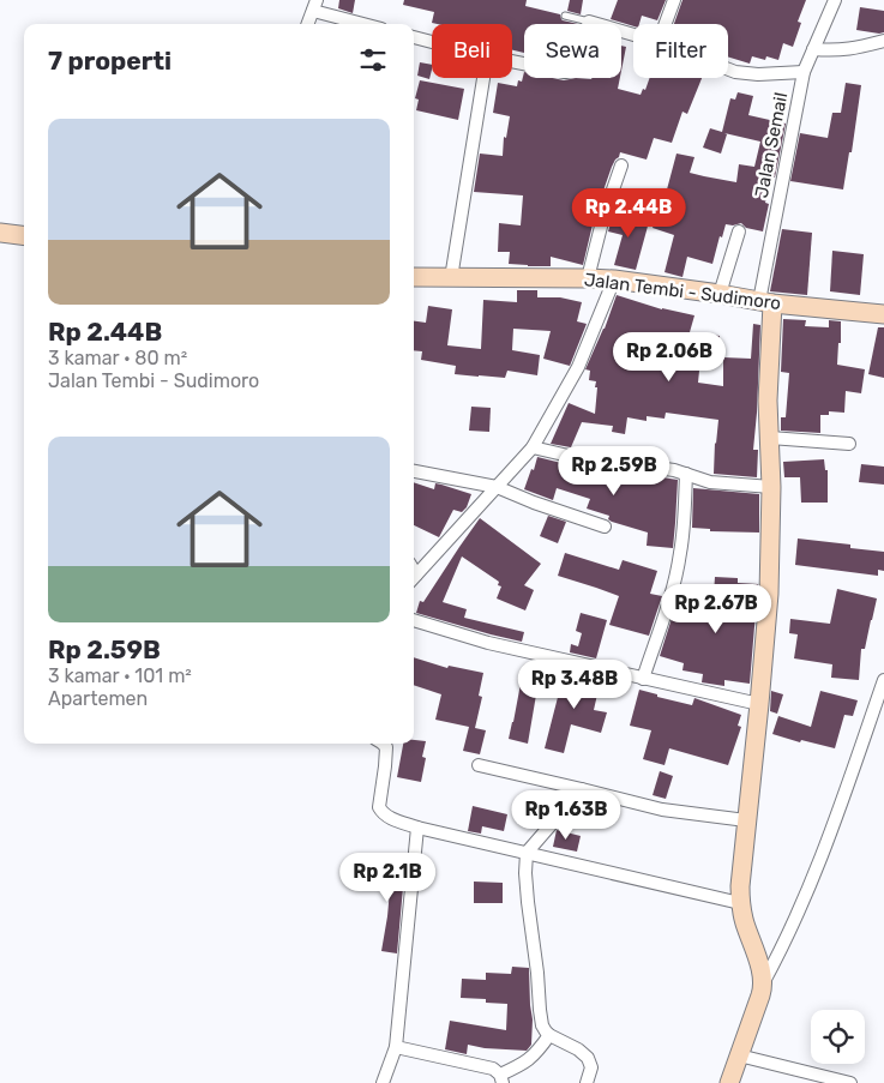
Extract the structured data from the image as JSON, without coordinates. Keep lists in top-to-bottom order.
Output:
{
  "streets": {
    "street": ["Jalan Semail", "Jalan Tembi - Sudimoro"]
  },
  "crossings": [
    ["Jalan Semail", "Jalan Tembi - Sudimoro"]
  ],
  "page": {
    "chip": ["Beli", "Sewa", "Filter"],
    "heading": "7 properti",
    "list": [
      {
        "name": "Rp 2.44B",
        "note": "3 kamar · 80 m² · Jalan Tembi - Sudimoro"
      },
      {
        "name": "Rp 2.59B",
        "note": "3 kamar · 101 m² · Apartemen"
      }
    ],
    "price": [
      "Rp 2.44B",
      "Rp 2.06B",
      "Rp 2.59B",
      "Rp 2.67B",
      "Rp 3.48B",
      "Rp 1.63B",
      "Rp 2.1B"
    ]
  }
}
